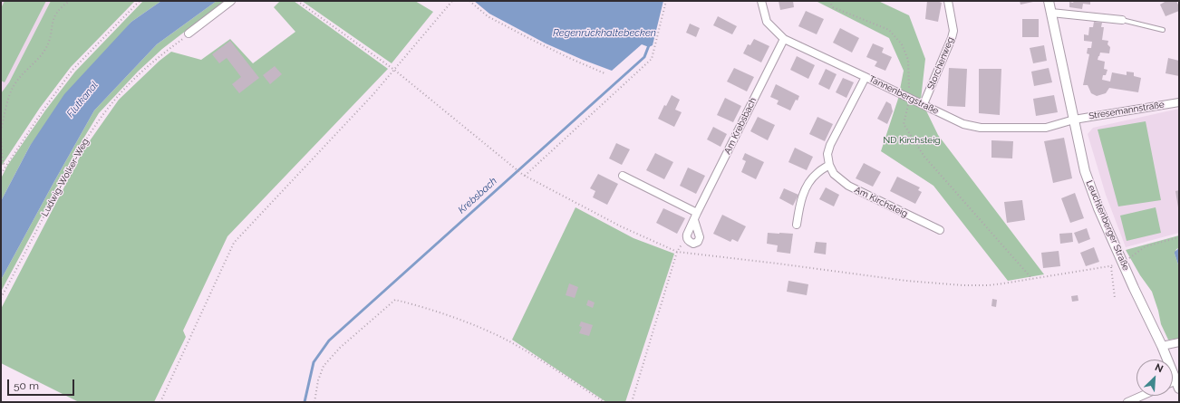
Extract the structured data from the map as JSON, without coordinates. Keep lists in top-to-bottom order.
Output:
{
  "streets": {
    "street": [
      "Storchenweg",
      "Tannenbergstraße",
      "Stresemannstraße",
      "Am Krebsbach",
      "Am Kirchsteig",
      "Leuchtenberger Straße"
    ],
    "path": ["Ludwig-Wolker-Weg"]
  },
  "crossings": [
    ["Storchenweg", "Tannenbergstraße"],
    ["Tannenbergstraße", "Stresemannstraße"],
    ["Tannenbergstraße", "Am Krebsbach"],
    ["Tannenbergstraße", "Leuchtenberger Straße"],
    ["Stresemannstraße", "Leuchtenberger Straße"]
  ],
  "water": ["Regenrückhaltebecken", "Flutkanal", "Krebsbach"],
  "parks": ["ND Kirchsteig"],
  "scale_bar": "50 m",
  "north": "top right"
}
